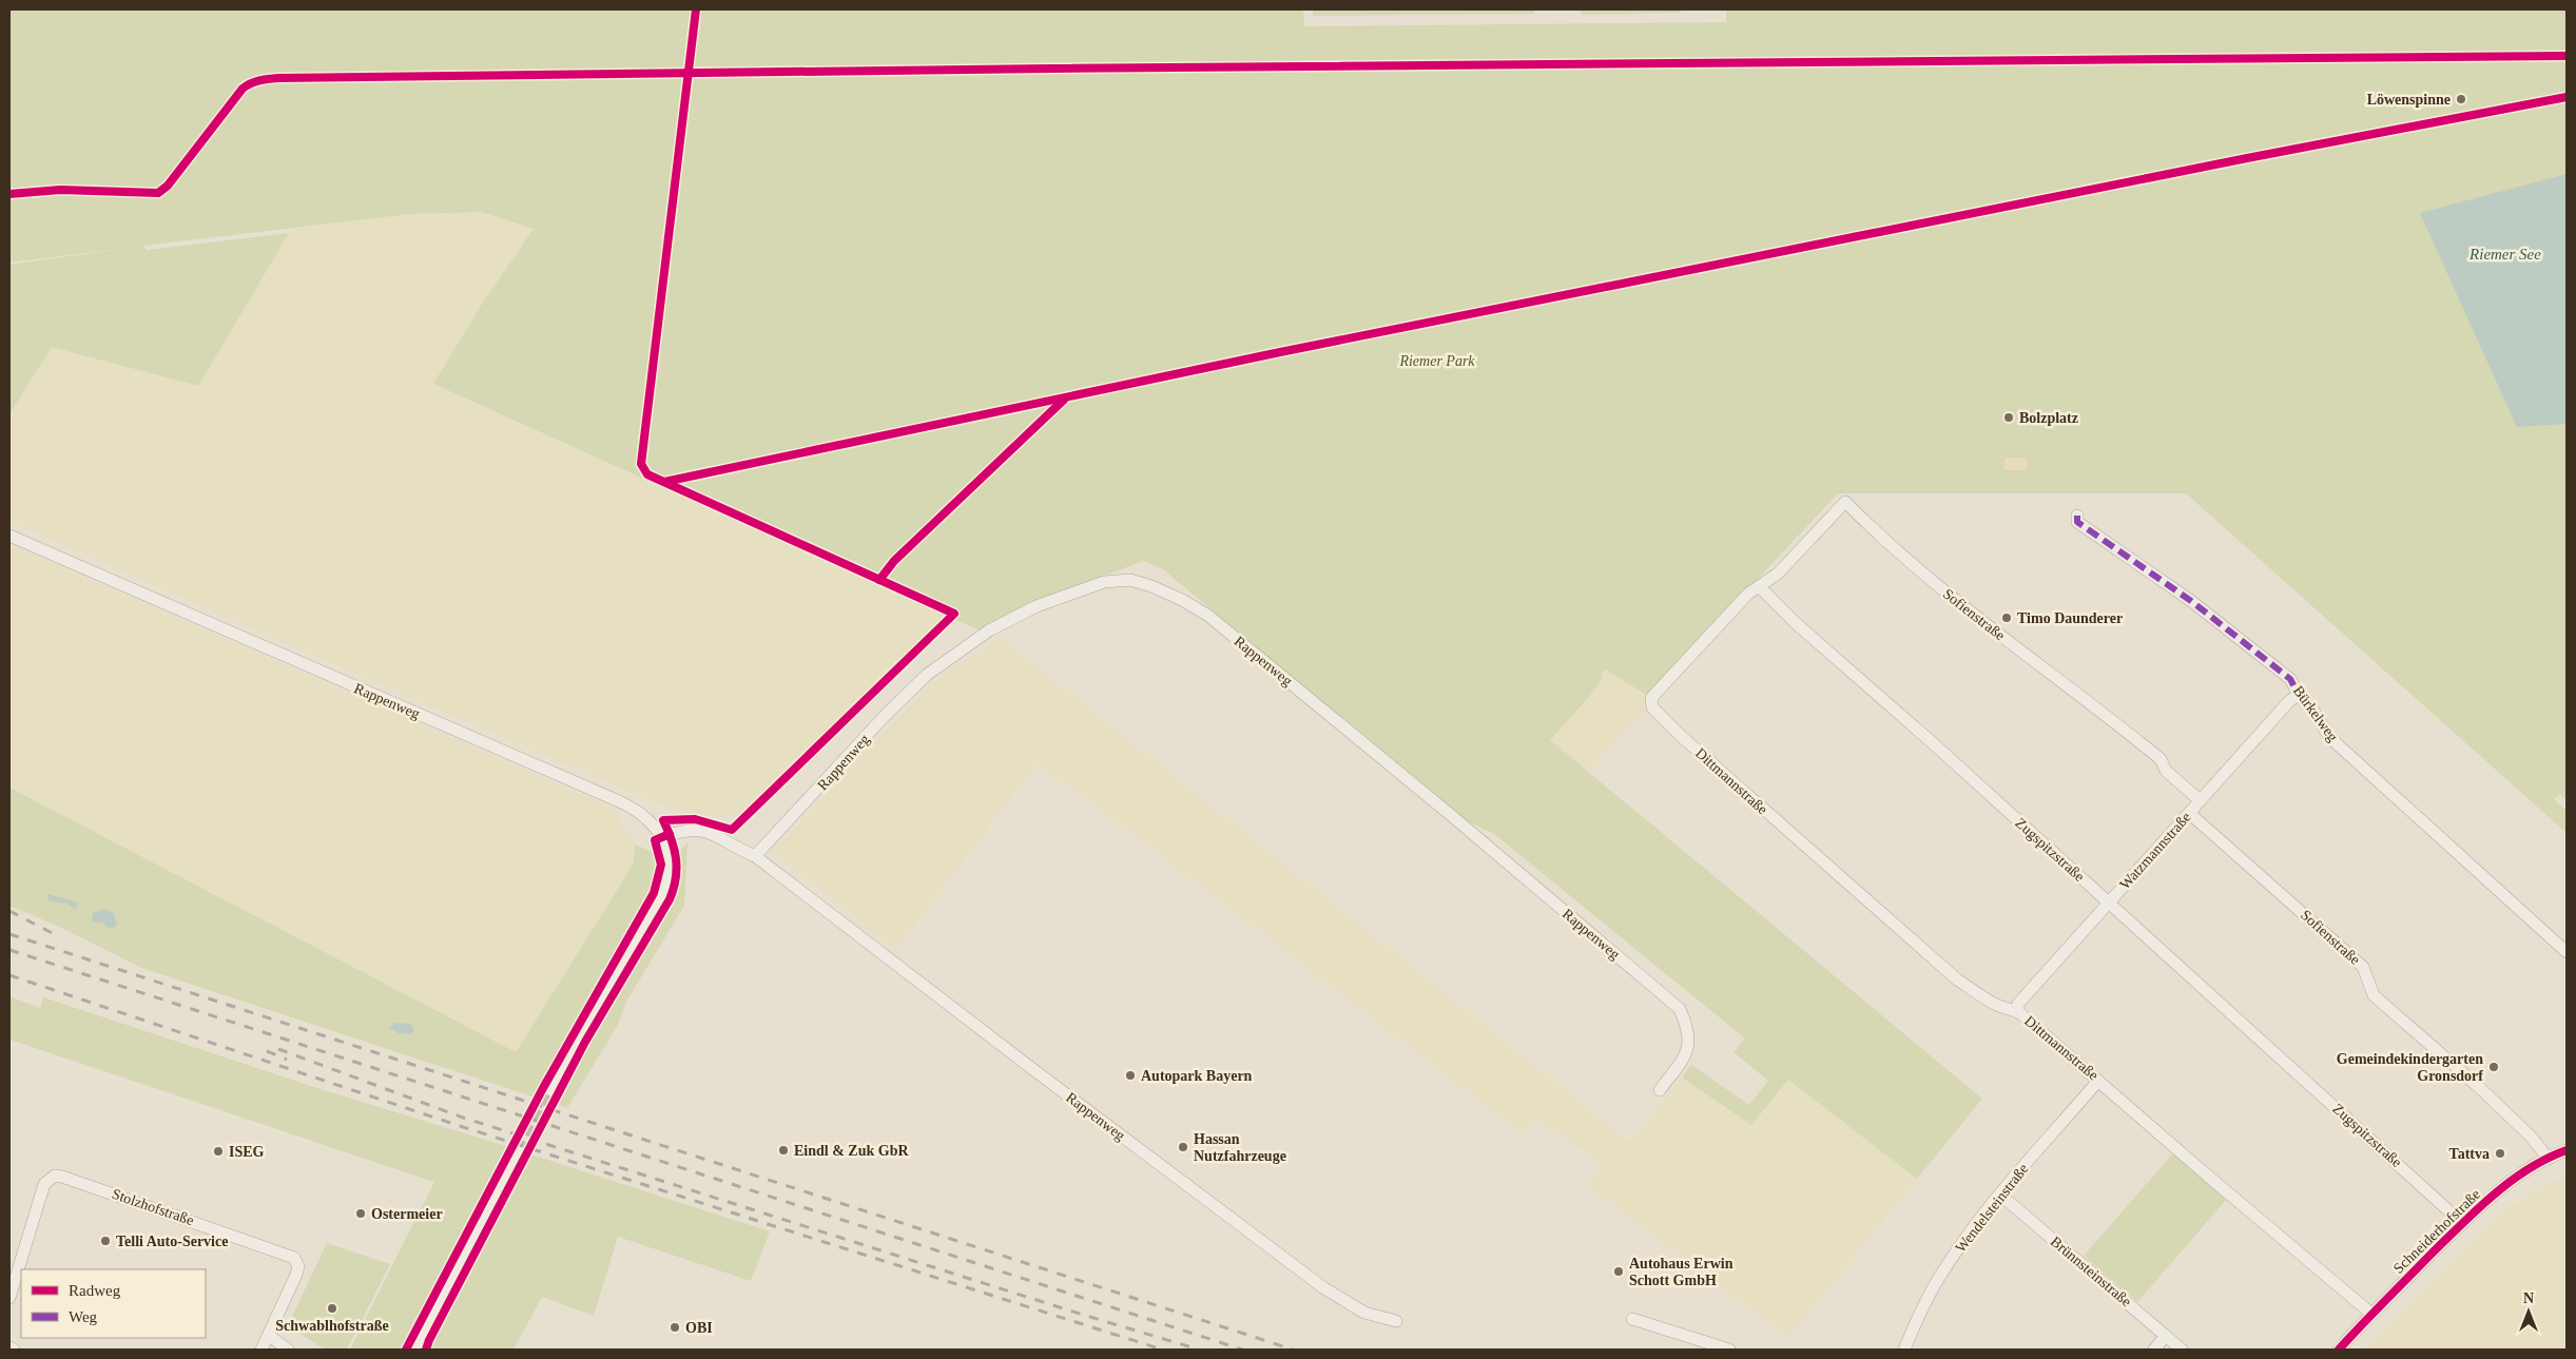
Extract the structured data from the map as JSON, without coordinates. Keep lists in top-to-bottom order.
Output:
{
  "streets": {
    "street": [
      "Sofienstraße",
      "Rappenweg",
      "Bürkelweg",
      "Dittmannstraße",
      "Zugspitzstraße",
      "Watzmannstraße",
      "Stolzhofstraße",
      "Wendelsteinstraße",
      "Schneiderhofstraße",
      "Brünnsteinstraße"
    ]
  },
  "crossings": [
    ["Sofienstraße", "Dittmannstraße"],
    ["Sofienstraße", "Zugspitzstraße"],
    ["Sofienstraße", "Watzmannstraße"],
    ["Sofienstraße", "Schneiderhofstraße"],
    ["Bürkelweg", "Watzmannstraße"],
    ["Dittmannstraße", "Zugspitzstraße"],
    ["Dittmannstraße", "Watzmannstraße"],
    ["Dittmannstraße", "Wendelsteinstraße"],
    ["Dittmannstraße", "Schneiderhofstraße"],
    ["Zugspitzstraße", "Watzmannstraße"],
    ["Zugspitzstraße", "Schneiderhofstraße"],
    ["Wendelsteinstraße", "Brünnsteinstraße"]
  ],
  "water": ["Riemer See"],
  "parks": ["Riemer Park"],
  "places": [
    "Löwenspinne",
    "Bolzplatz",
    "Timo Daunderer",
    "Gemeindekindergarten Gronsdorf",
    "Autopark Bayern",
    "Hassan Nutzfahrzeuge",
    "Eindl & Zuk GbR",
    "ISEG",
    "Tattva",
    "Ostermeier",
    "Telli Auto-Service",
    "Autohaus Erwin Schott GmbH",
    "Schwablhofstraße",
    "OBI"
  ],
  "legend": ["Radweg", "Weg"],
  "north": "top"
}
